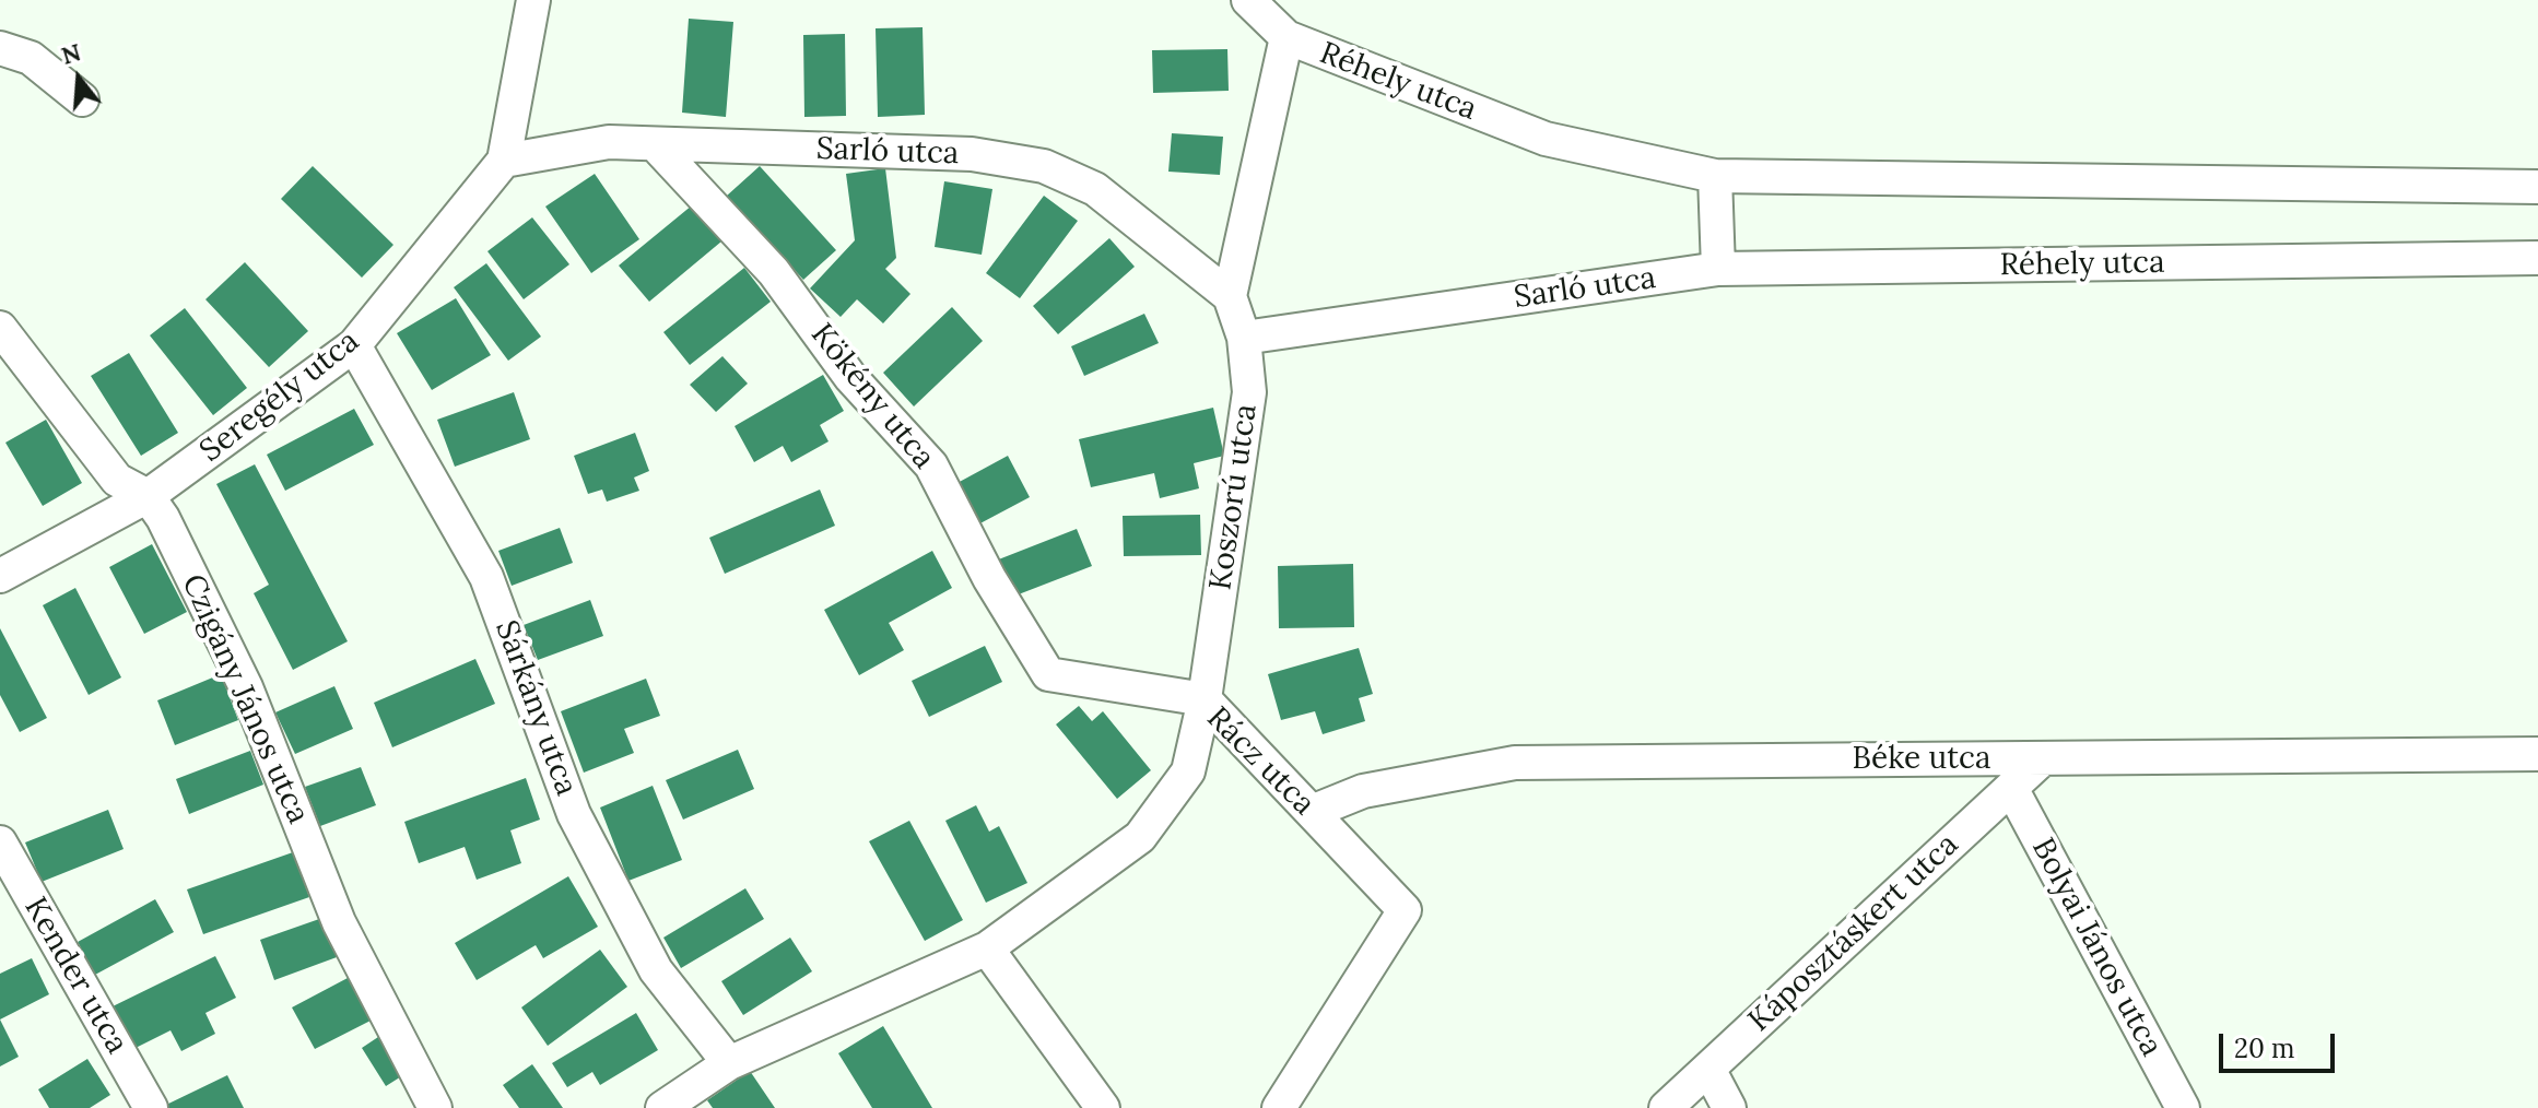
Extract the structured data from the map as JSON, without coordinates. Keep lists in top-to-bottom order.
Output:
{
  "streets": {
    "street": [
      "Réhely utca",
      "Sarló utca",
      "Seregély utca",
      "Kökény utca",
      "Koszorú utca",
      "Czigány János utca",
      "Sárkány utca",
      "Béke utca",
      "Rácz utca",
      "Káposztáskert utca",
      "Bolyai János utca",
      "Kender utca"
    ]
  },
  "crossings": [
    ["Réhely utca", "Sarló utca"],
    ["Sarló utca", "Seregély utca"],
    ["Sarló utca", "Kökény utca"],
    ["Sarló utca", "Koszorú utca"],
    ["Seregély utca", "Czigány János utca"],
    ["Seregély utca", "Sárkány utca"],
    ["Kökény utca", "Koszorú utca"],
    ["Kökény utca", "Rácz utca"],
    ["Koszorú utca", "Rácz utca"],
    ["Sárkány utca", "Rácz utca"],
    ["Béke utca", "Rácz utca"],
    ["Béke utca", "Káposztáskert utca"],
    ["Káposztáskert utca", "Bolyai János utca"]
  ],
  "scale_bar": "20 m",
  "north": "top"
}
